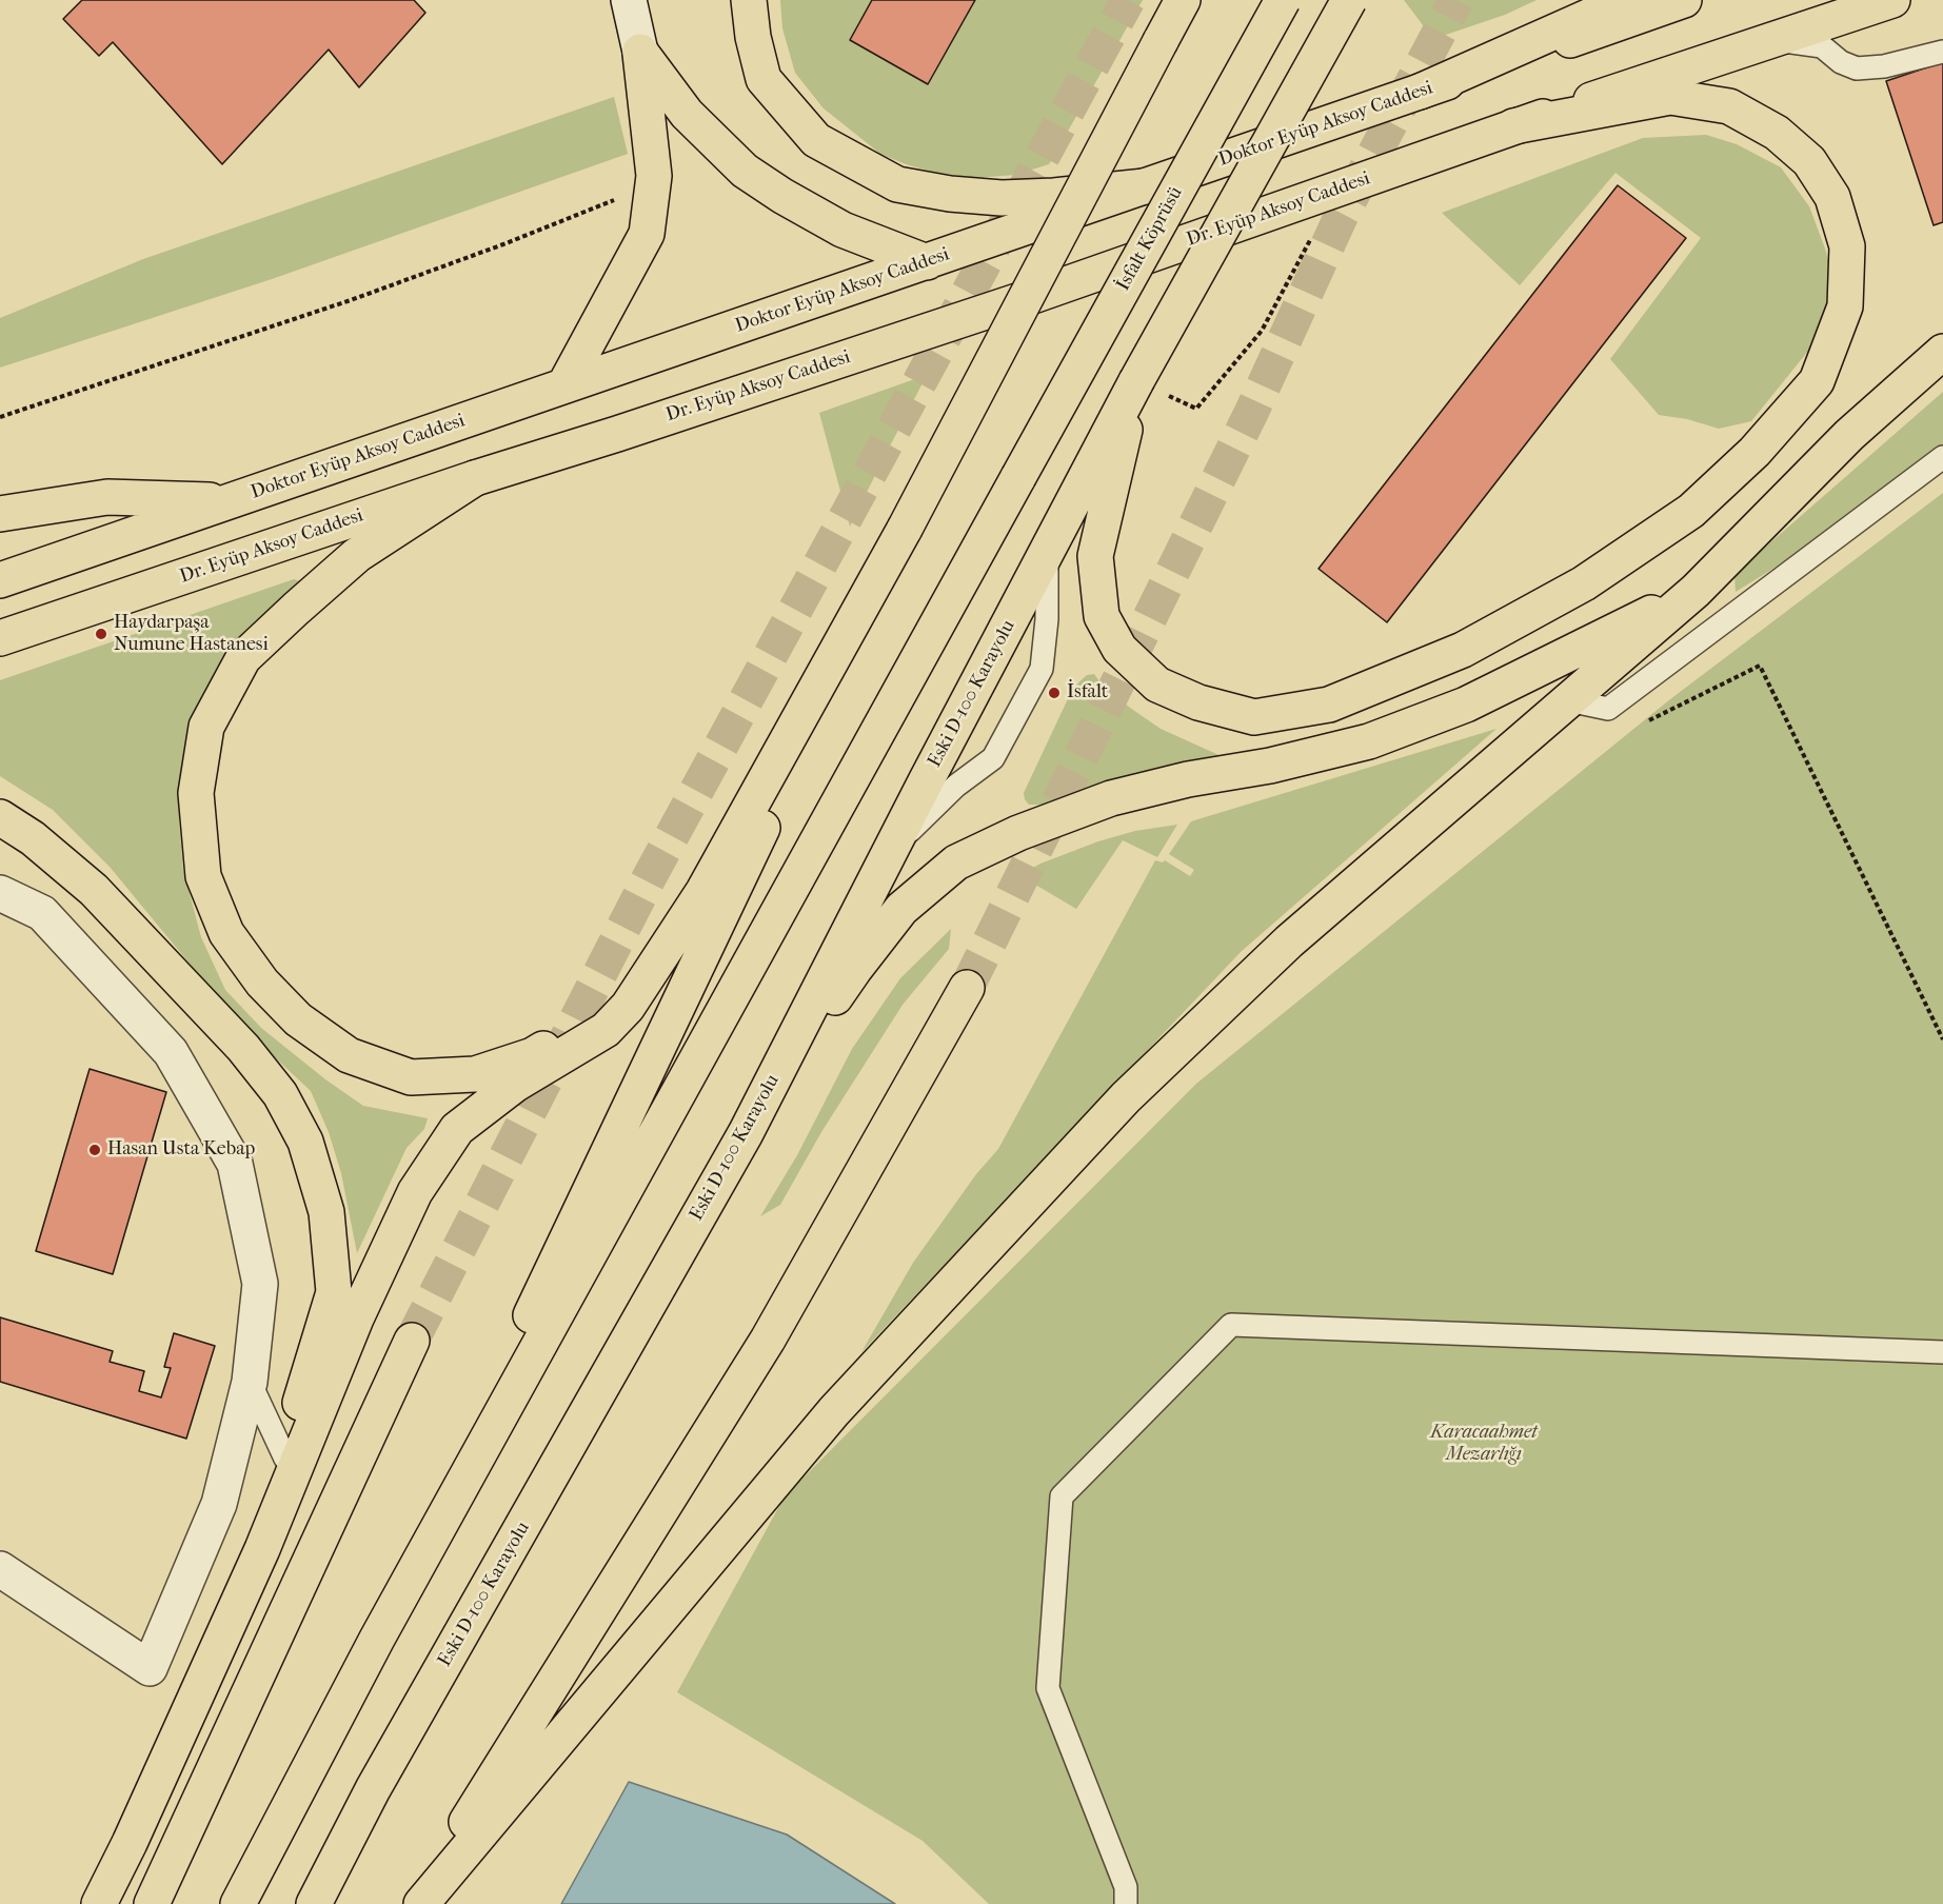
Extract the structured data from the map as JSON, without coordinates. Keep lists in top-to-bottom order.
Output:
{
  "streets": {
    "main road": [
      "Doktor Eyüp Aksoy Caddesi",
      "Dr. Eyüp Aksoy Caddesi",
      "İsfalt Köprüsü",
      "Eski D-100 Karayolu"
    ]
  },
  "parks": ["Karacaahmet Mezarlığı"],
  "places": ["Haydarpaşa Numune Hastanesi", "İsfalt", "Hasan Usta Kebap"]
}
